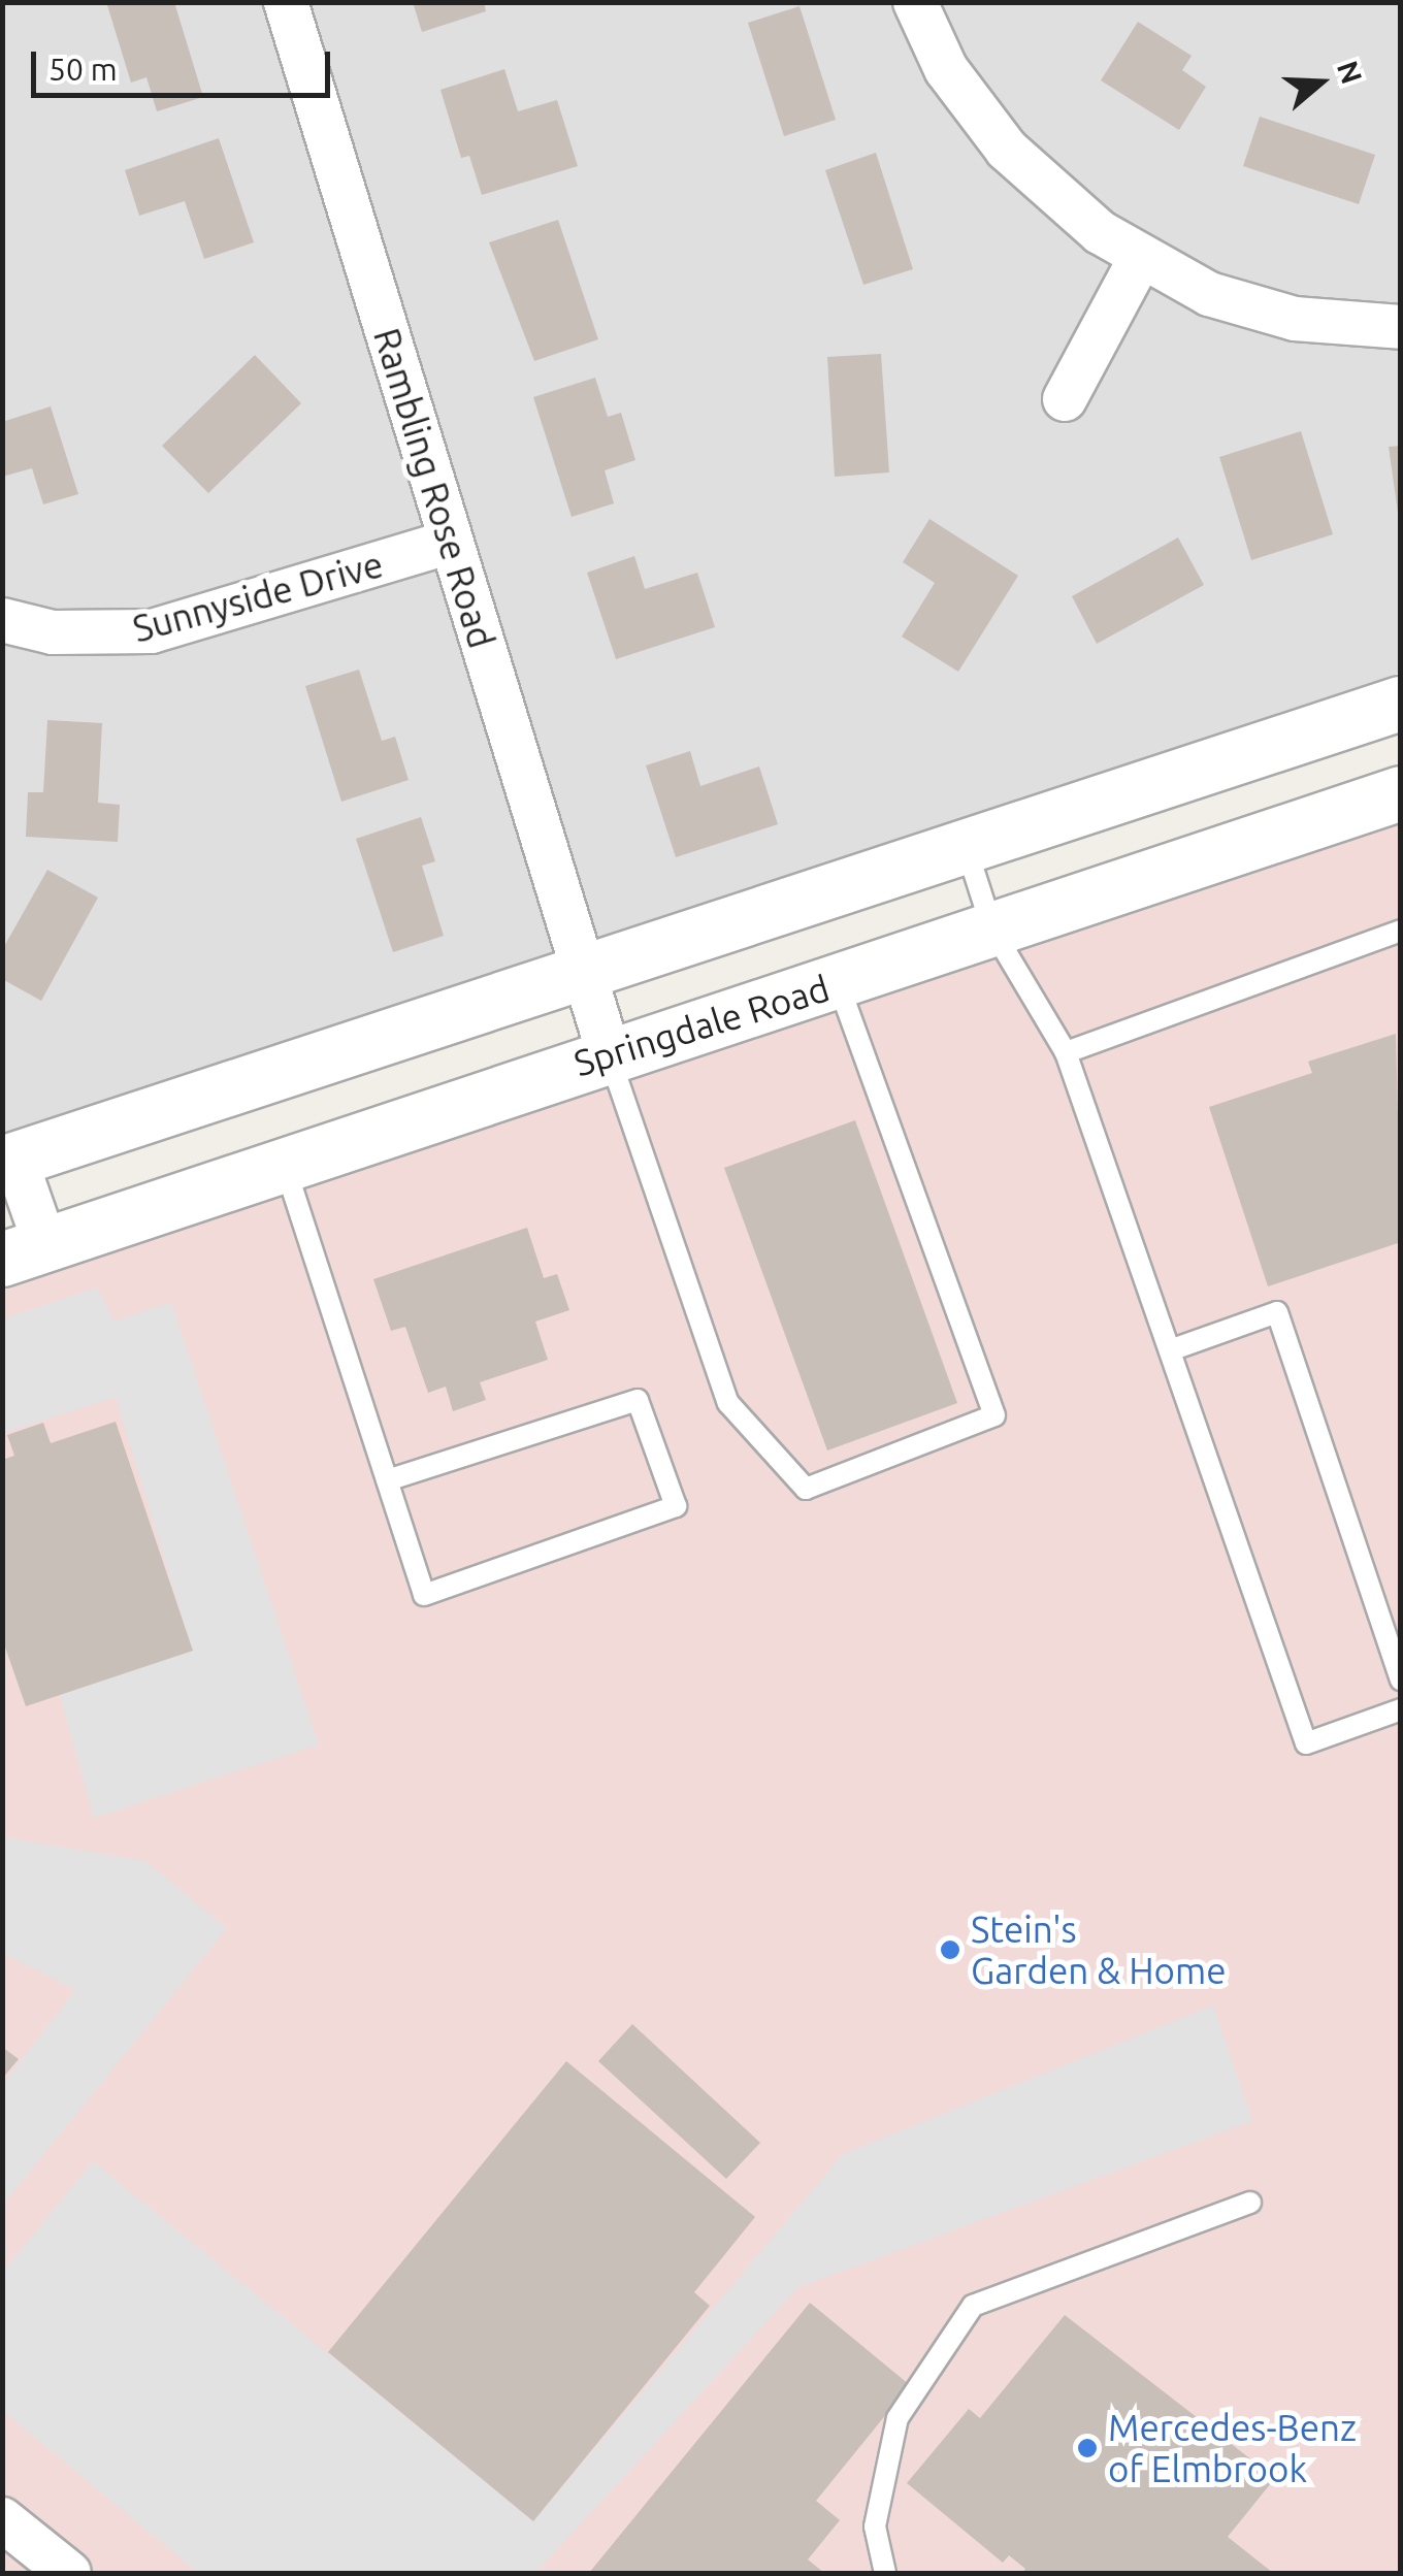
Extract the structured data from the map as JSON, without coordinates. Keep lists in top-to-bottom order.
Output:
{
  "streets": {
    "street": ["Rambling Rose Road", "Sunnyside Drive", "Springdale Road"]
  },
  "crossings": [
    ["Rambling Rose Road", "Sunnyside Drive"],
    ["Rambling Rose Road", "Springdale Road"]
  ],
  "places": ["Stein's Garden & Home", "Mercedes-Benz of Elmbrook"],
  "scale_bar": "50 m",
  "north": "right"
}
